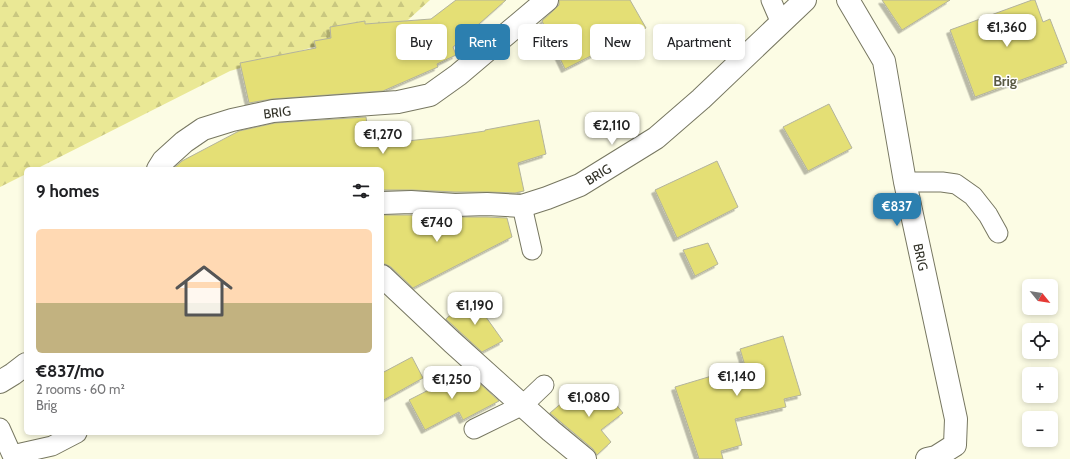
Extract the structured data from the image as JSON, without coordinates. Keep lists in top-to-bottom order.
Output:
{
  "streets": {
    "street": ["BRIG"]
  },
  "districts": ["Brig"],
  "north": "bottom right",
  "page": {
    "price": [
      "€1,360",
      "€2,110",
      "€1,270",
      "€837",
      "€740",
      "€1,190",
      "€1,140",
      "€1,250",
      "€1,080"
    ],
    "chip": [
      "Buy",
      "Rent",
      "Filters",
      "New",
      "Apartment"
    ],
    "heading": "9 homes",
    "list": [
      {
        "name": "€837/mo",
        "note": "2 rooms · 60 m² · Brig"
      }
    ],
    "map_buttons": ["+", "−"]
  }
}
